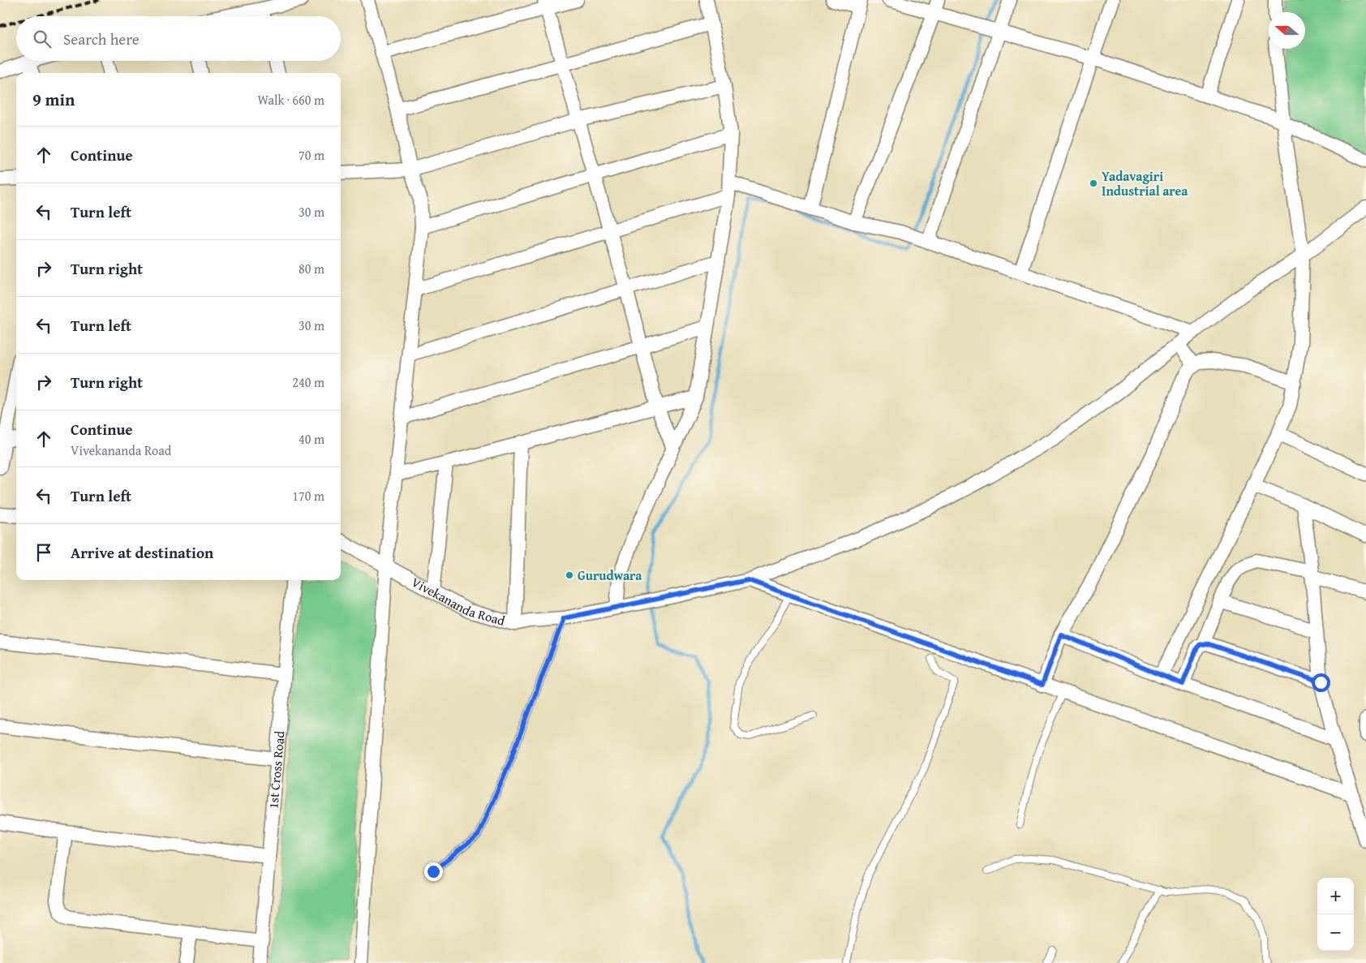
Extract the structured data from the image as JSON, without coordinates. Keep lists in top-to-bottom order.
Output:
{
  "streets": {
    "street": ["Vivekananda Road", "1st Cross Road"]
  },
  "places": ["Yadavagiri Industrial area", "Gurudwara"],
  "north": "left",
  "page": {
    "search": "Search here",
    "heading": ["9 min", "Walk · 660 m"],
    "list": [
      ["Continue", "70 m"],
      ["Turn left", "30 m"],
      ["Turn right", "80 m"],
      ["Turn left", "30 m"],
      ["Turn right", "240 m"],
      ["Continue", "Vivekananda Road", "40 m"],
      ["Turn left", "170 m"],
      "Arrive at destination"
    ],
    "map_buttons": ["+", "−"]
  }
}
